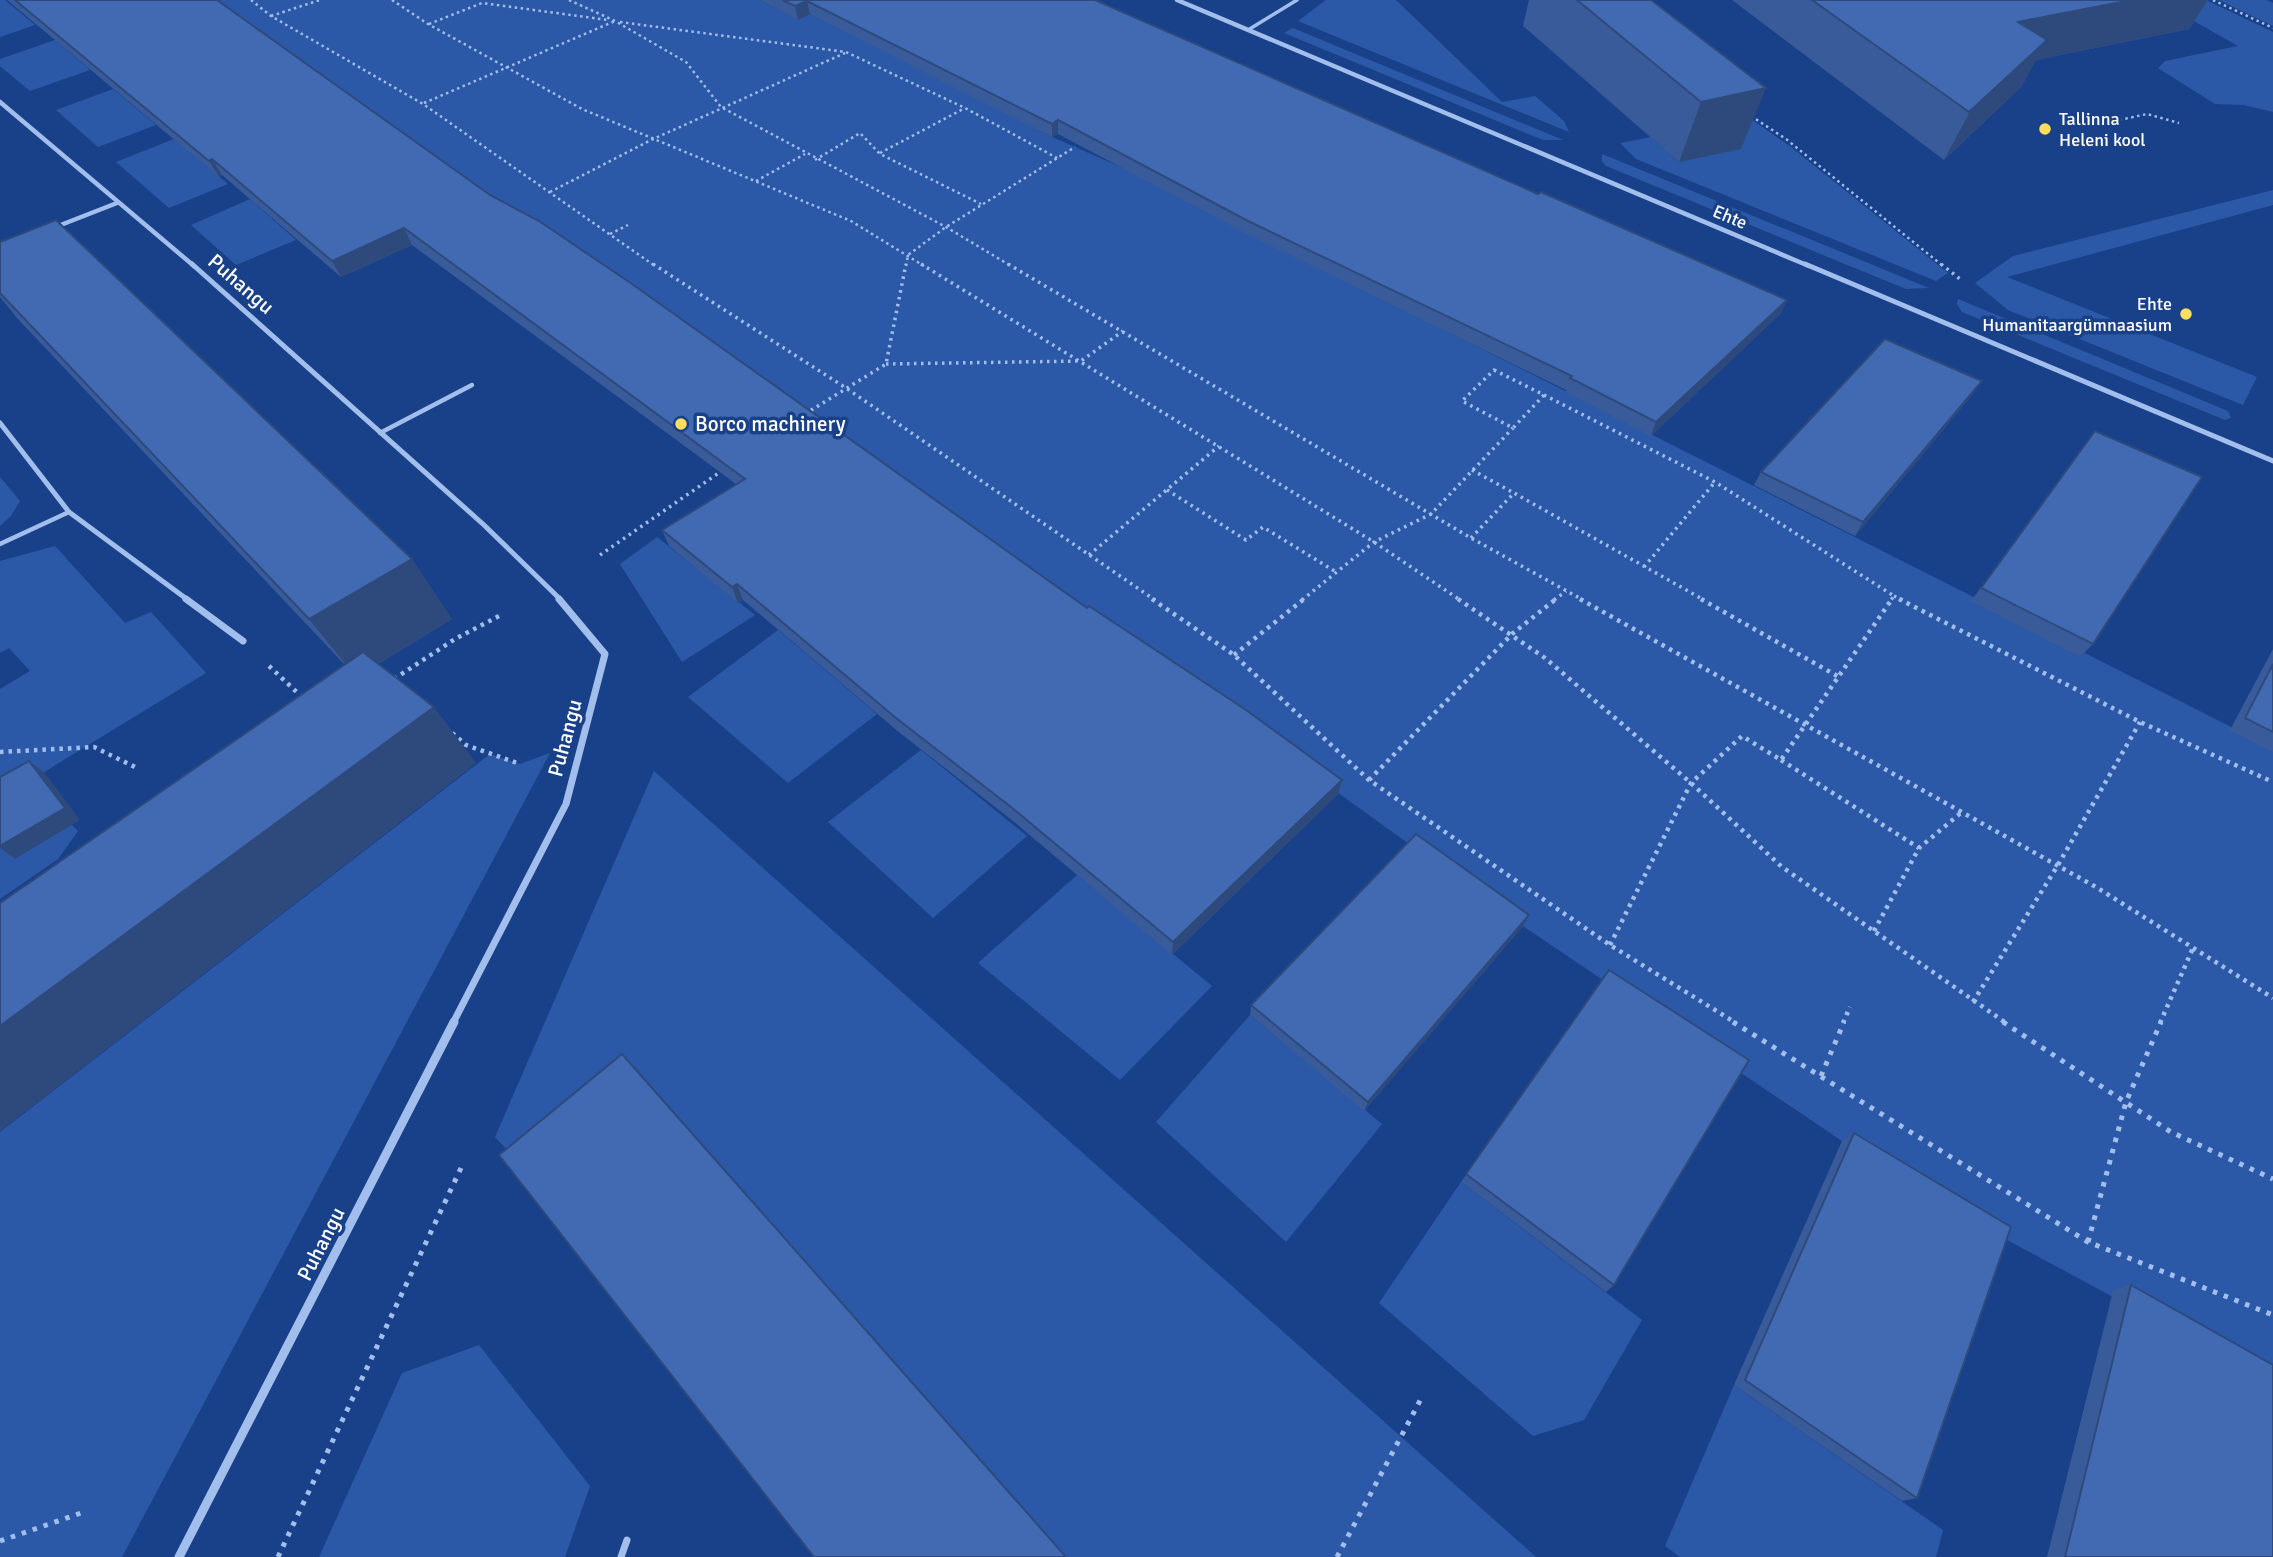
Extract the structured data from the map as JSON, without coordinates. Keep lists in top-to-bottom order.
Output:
{
  "streets": {
    "street": ["Ehte", "Puhangu"]
  },
  "places": ["Tallinna Heleni kool", "Ehte Humanitaargümnaasium", "Borco machinery"]
}
